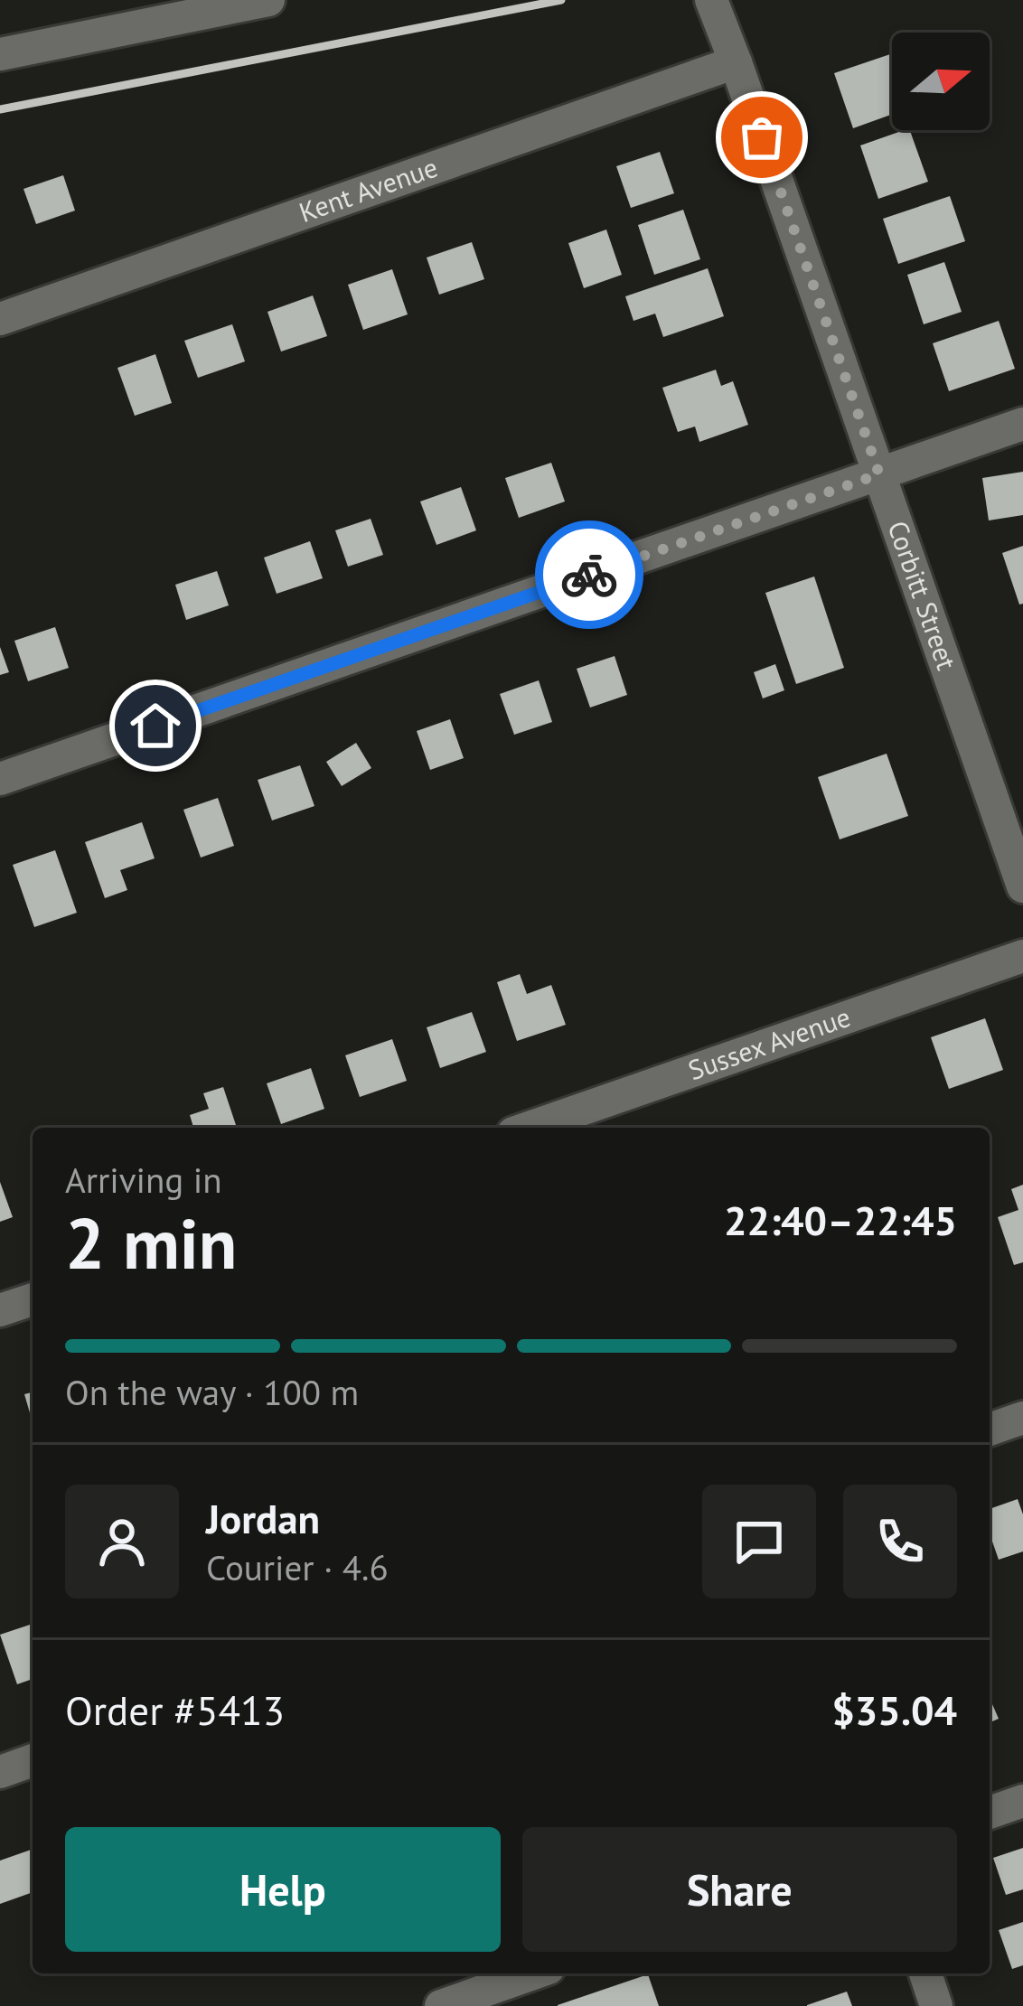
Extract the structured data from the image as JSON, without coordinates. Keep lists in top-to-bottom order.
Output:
{
  "streets": {
    "street": ["Kent Avenue", "Corbitt Street", "Sussex Avenue"]
  },
  "crossings": [
    ["Kent Avenue", "Corbitt Street"]
  ],
  "north": "right",
  "page": {
    "heading": ["2 min", "Arriving in", "22:40–22:45"],
    "panel": [
      "Jordan",
      "Courier · 4.6",
      "Order #5413",
      "$35.04"
    ],
    "bar": "On the way · 100 m",
    "buttons": ["Help", "Share"]
  }
}
